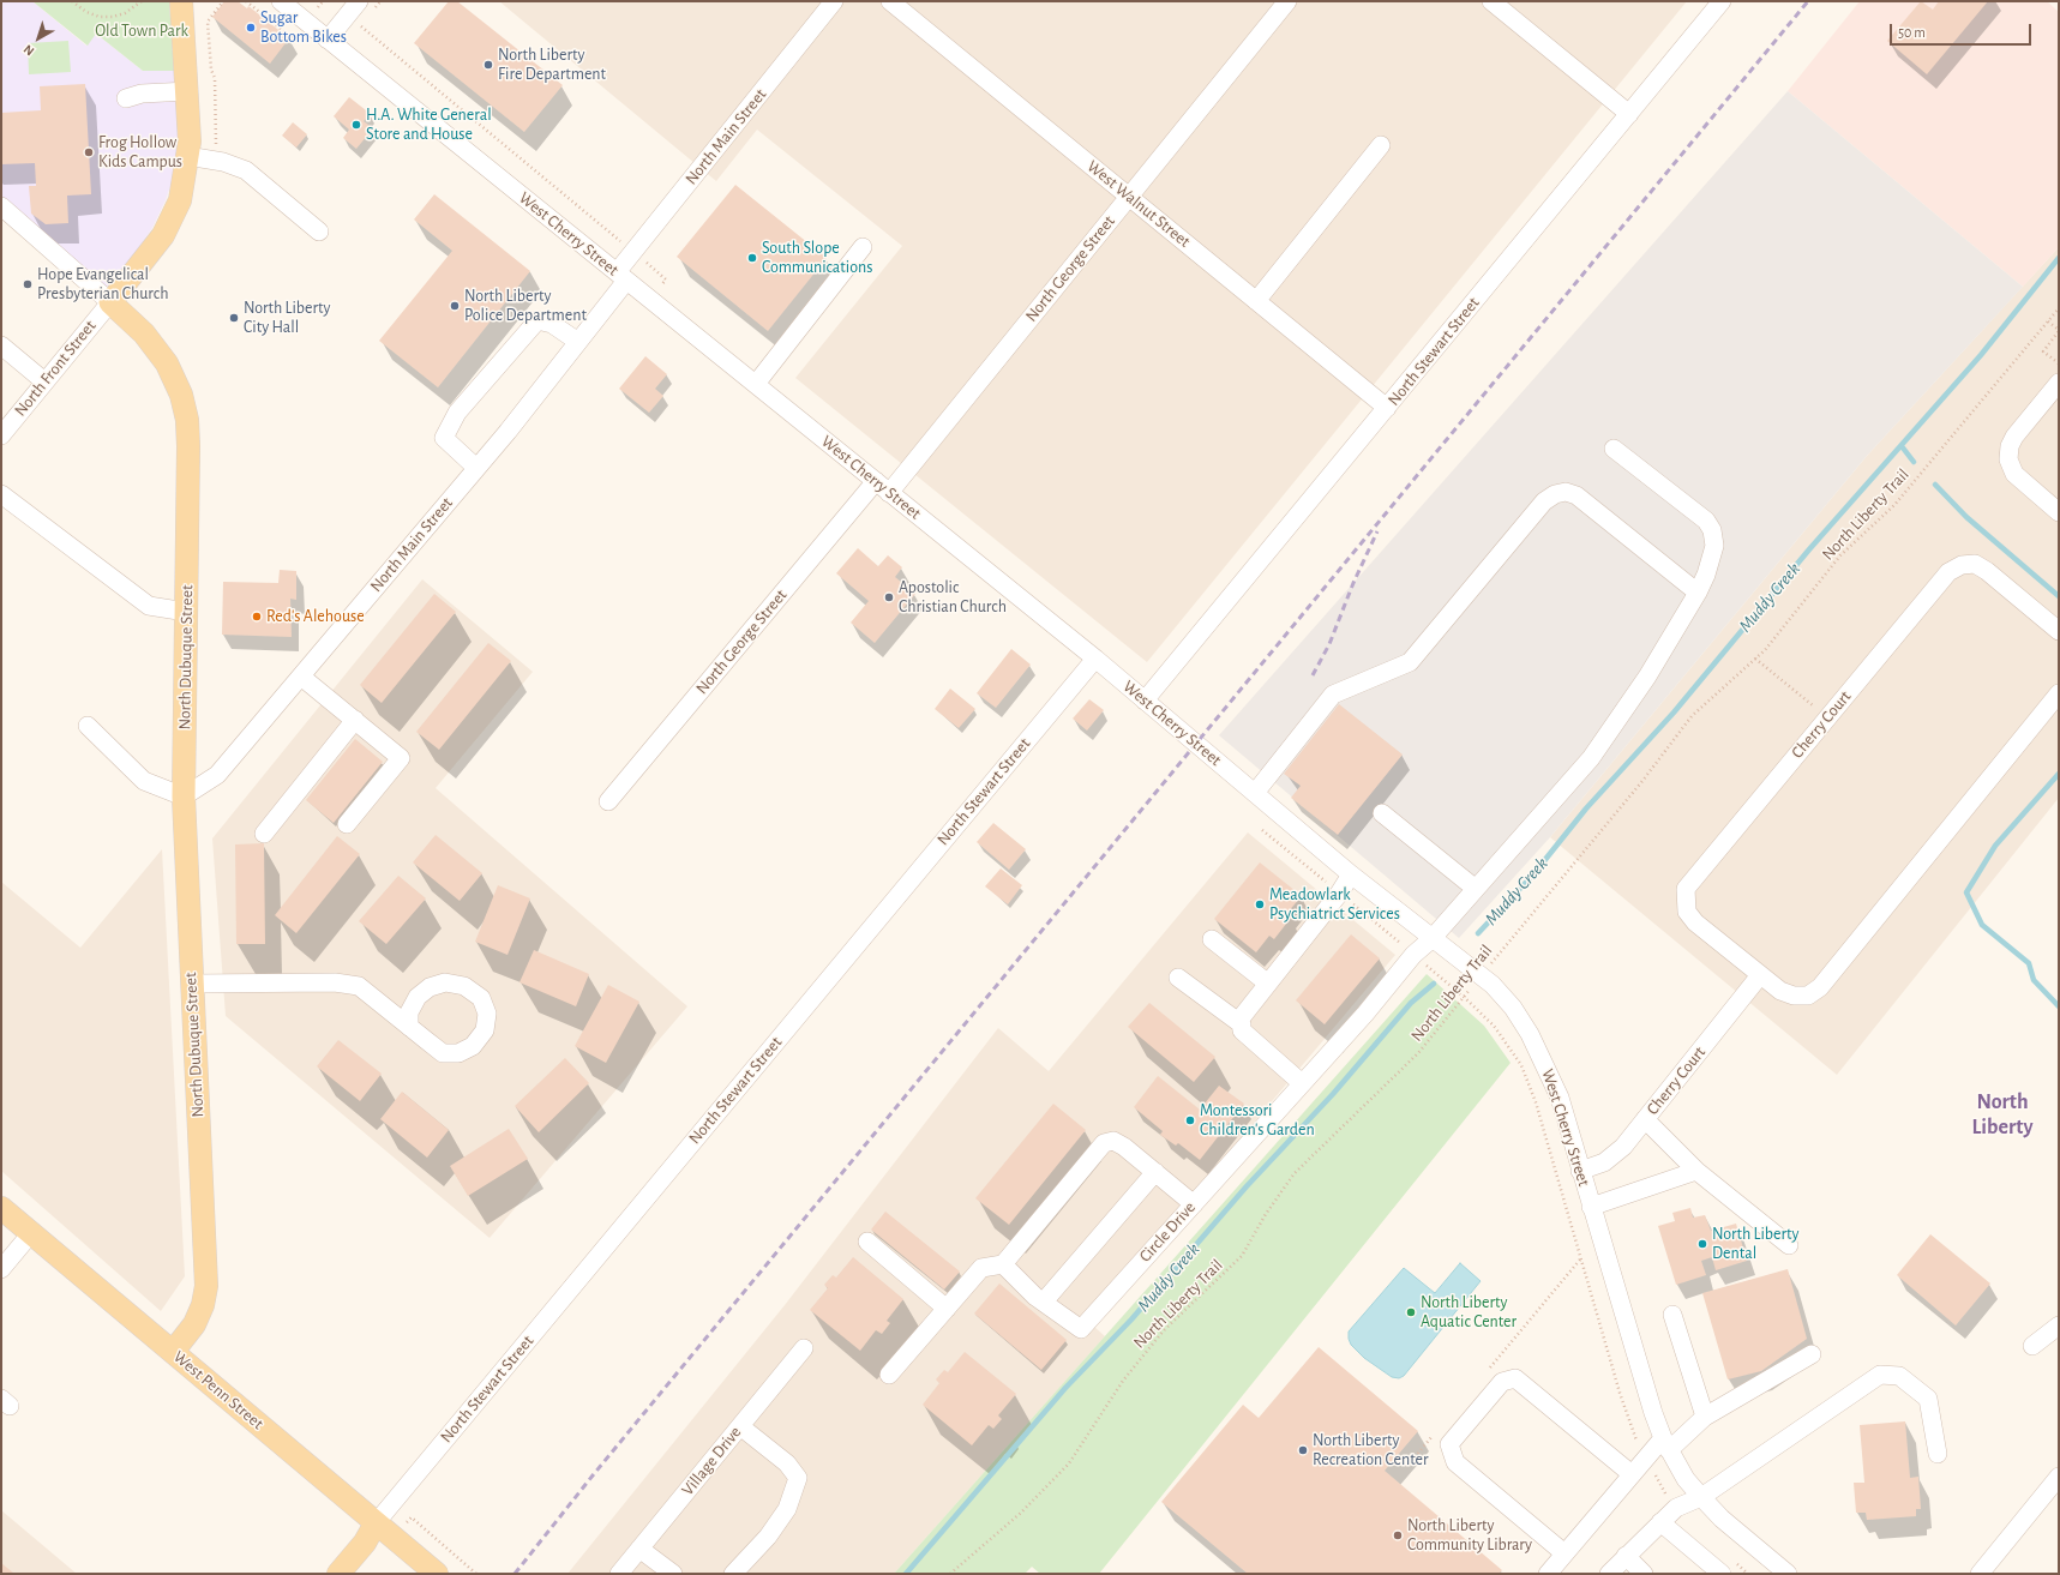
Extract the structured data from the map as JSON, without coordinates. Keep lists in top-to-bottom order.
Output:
{
  "streets": {
    "main road": ["North Dubuque Street", "West Penn Street"],
    "street": [
      "North Main Street",
      "West Walnut Street",
      "West Cherry Street",
      "North George Street",
      "North Stewart Street",
      "North Front Street",
      "Cherry Court",
      "Circle Drive",
      "Village Drive"
    ],
    "path": ["North Liberty Trail"]
  },
  "crossings": [
    ["North Main Street", "West Cherry Street"],
    ["North Main Street", "North Dubuque Street"],
    ["West Walnut Street", "North George Street"],
    ["West Walnut Street", "North Stewart Street"],
    ["West Cherry Street", "North George Street"],
    ["West Cherry Street", "North Stewart Street"],
    ["West Cherry Street", "North Liberty Trail"],
    ["West Cherry Street", "Cherry Court"],
    ["West Cherry Street", "Circle Drive"],
    ["North Stewart Street", "West Penn Street"],
    ["North Front Street", "North Dubuque Street"],
    ["North Dubuque Street", "West Penn Street"]
  ],
  "districts": ["North Liberty"],
  "water": ["Muddy Creek"],
  "parks": ["Old Town Park"],
  "places": [
    "Sugar Bottom Bikes",
    "North Liberty Fire Department",
    "H.A. White General Store and House",
    "Frog Hollow Kids Campus",
    "South Slope Communications",
    "Hope Evangelical Presbyterian Church",
    "North Liberty Police Department",
    "North Liberty City Hall",
    "Apostolic Christian Church",
    "Red's Alehouse",
    "Meadowlark Psychiatrict Services",
    "Montessori Children's Garden",
    "North Liberty Dental",
    "North Liberty Aquatic Center",
    "North Liberty Recreation Center",
    "North Liberty Community Library"
  ],
  "scale_bar": "50 m",
  "north": "bottom left"
}
